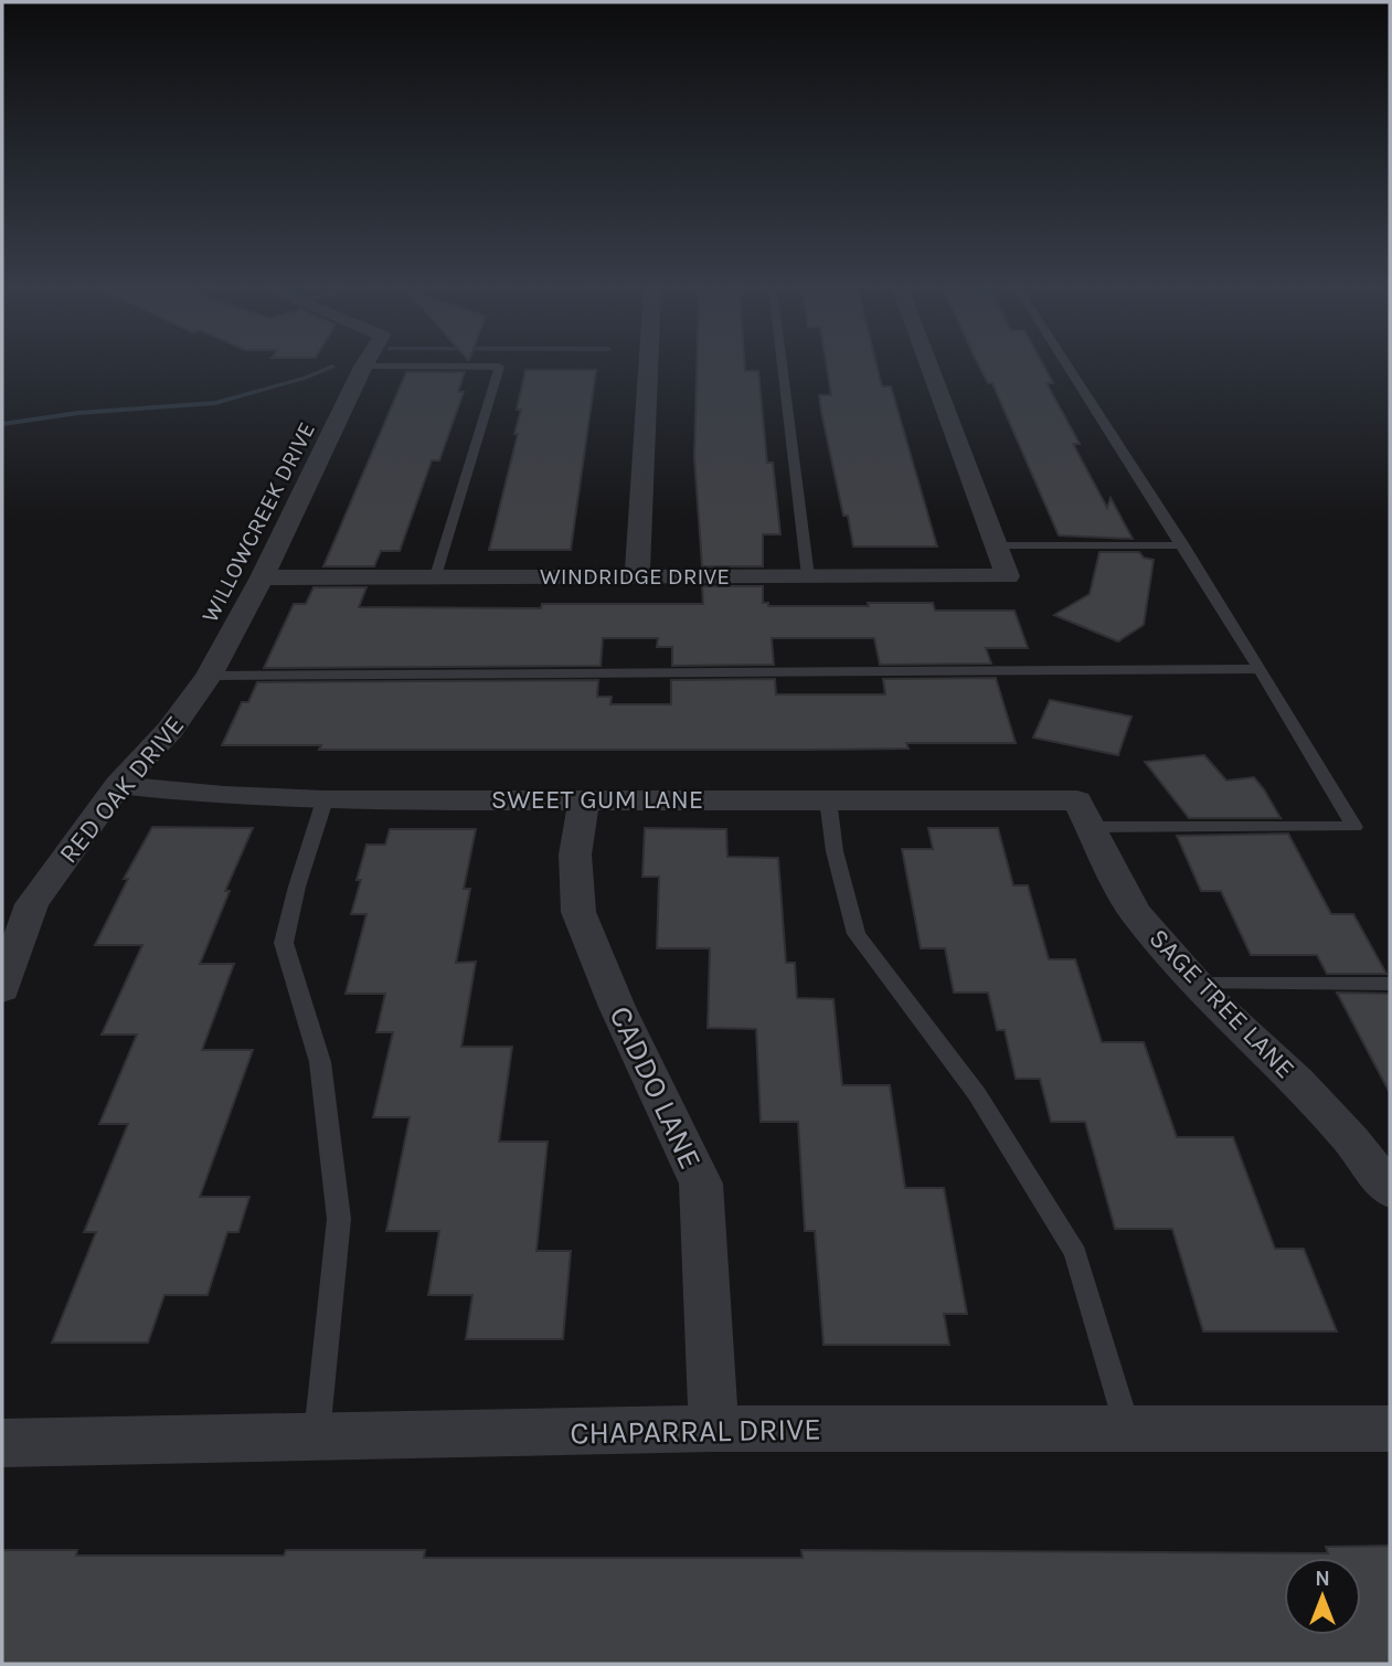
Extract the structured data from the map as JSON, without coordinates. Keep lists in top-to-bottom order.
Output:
{
  "streets": {
    "street": [
      "WILLOWCREEK DRIVE",
      "WINDRIDGE DRIVE",
      "RED OAK DRIVE",
      "SWEET GUM LANE",
      "SAGE TREE LANE",
      "CADDO LANE",
      "CHAPARRAL DRIVE"
    ]
  },
  "crossings": [
    ["WILLOWCREEK DRIVE", "WINDRIDGE DRIVE"],
    ["WILLOWCREEK DRIVE", "RED OAK DRIVE"],
    ["RED OAK DRIVE", "SWEET GUM LANE"],
    ["SWEET GUM LANE", "SAGE TREE LANE"],
    ["SWEET GUM LANE", "CADDO LANE"],
    ["CADDO LANE", "CHAPARRAL DRIVE"]
  ],
  "north": "top"
}
